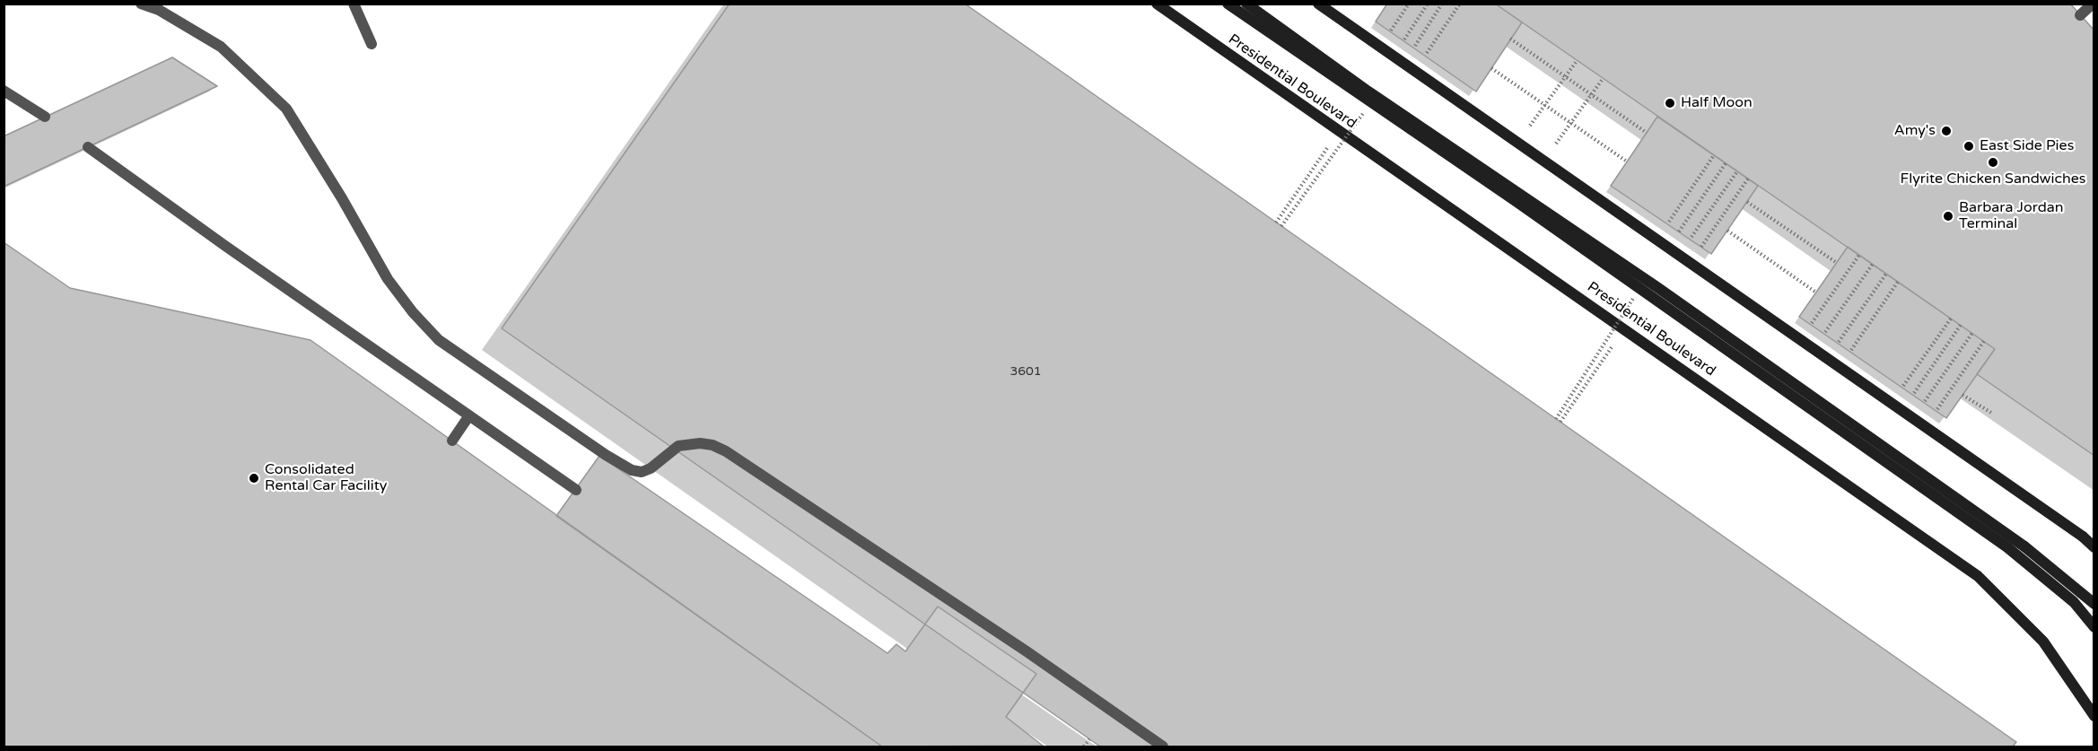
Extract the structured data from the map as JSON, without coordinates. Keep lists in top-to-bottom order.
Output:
{
  "streets": {
    "main road": ["Presidential Boulevard"]
  },
  "places": [
    "Half Moon",
    "Amy's",
    "East Side Pies",
    "Flyrite Chicken Sandwiches",
    "Barbara Jordan Terminal",
    "Consolidated Rental Car Facility"
  ],
  "house_numbers": ["3601"]
}
